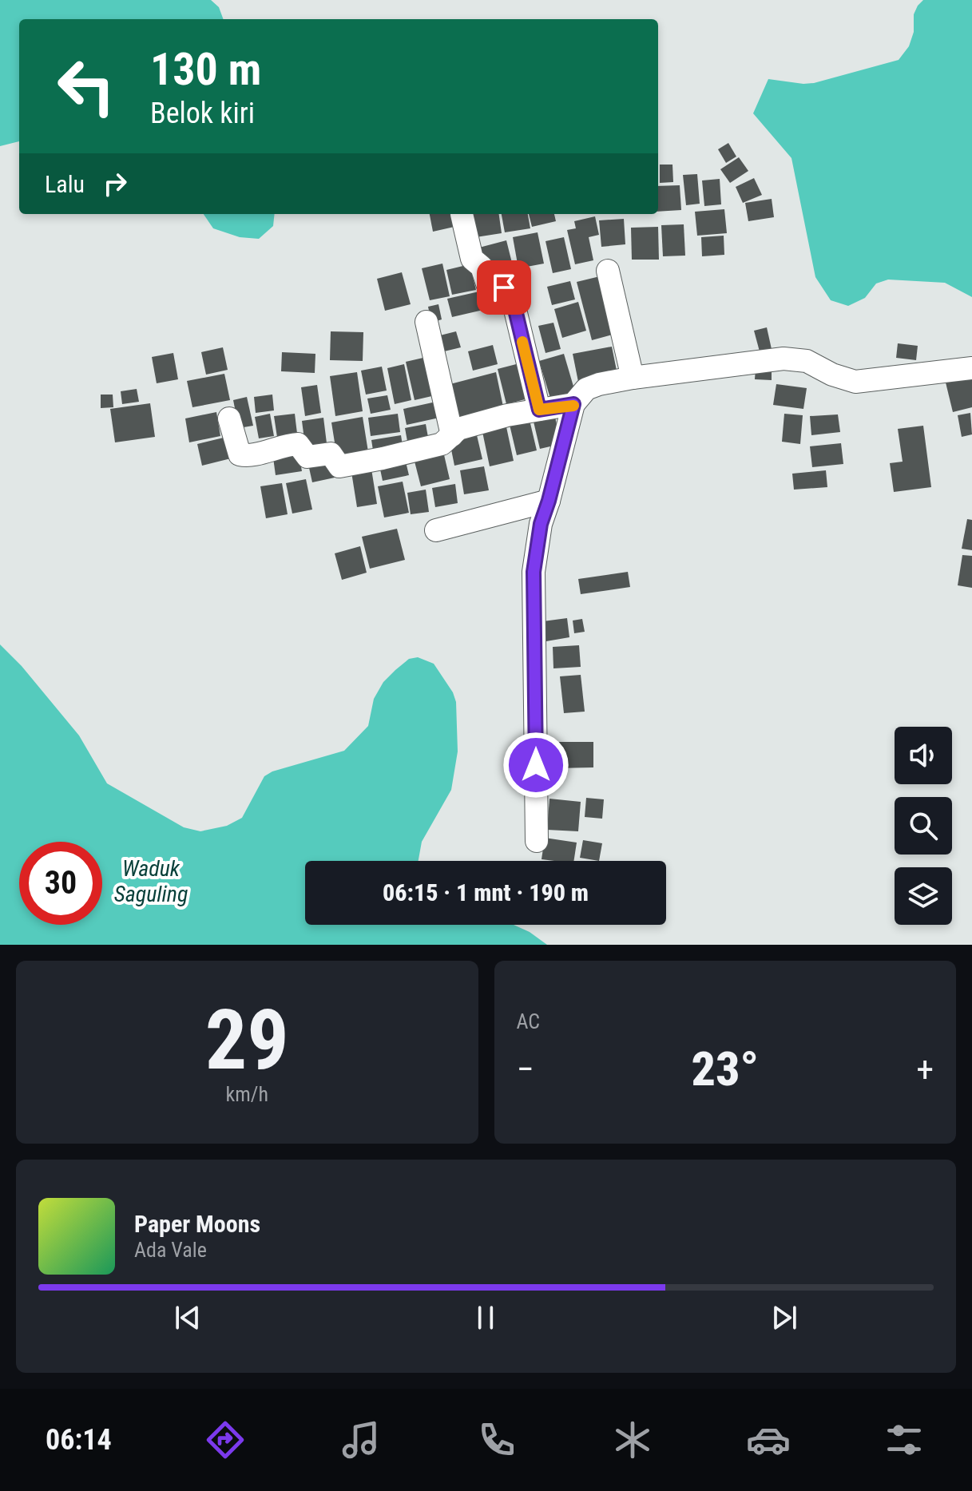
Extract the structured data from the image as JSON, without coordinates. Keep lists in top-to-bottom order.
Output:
{
  "water": ["Waduk Saguling"],
  "page": {
    "turn": ["130 m", "Belok kiri"],
    "then": "Lalu",
    "limit": "30",
    "trip": "06:15 · 1 mnt · 190 m",
    "tile": [
      ["29", "km/h"],
      "AC"
    ],
    "heat": ["−", "23°", "+"],
    "song": ["Paper Moons", "Ada Vale"],
    "tabs": "06:14"
  }
}
